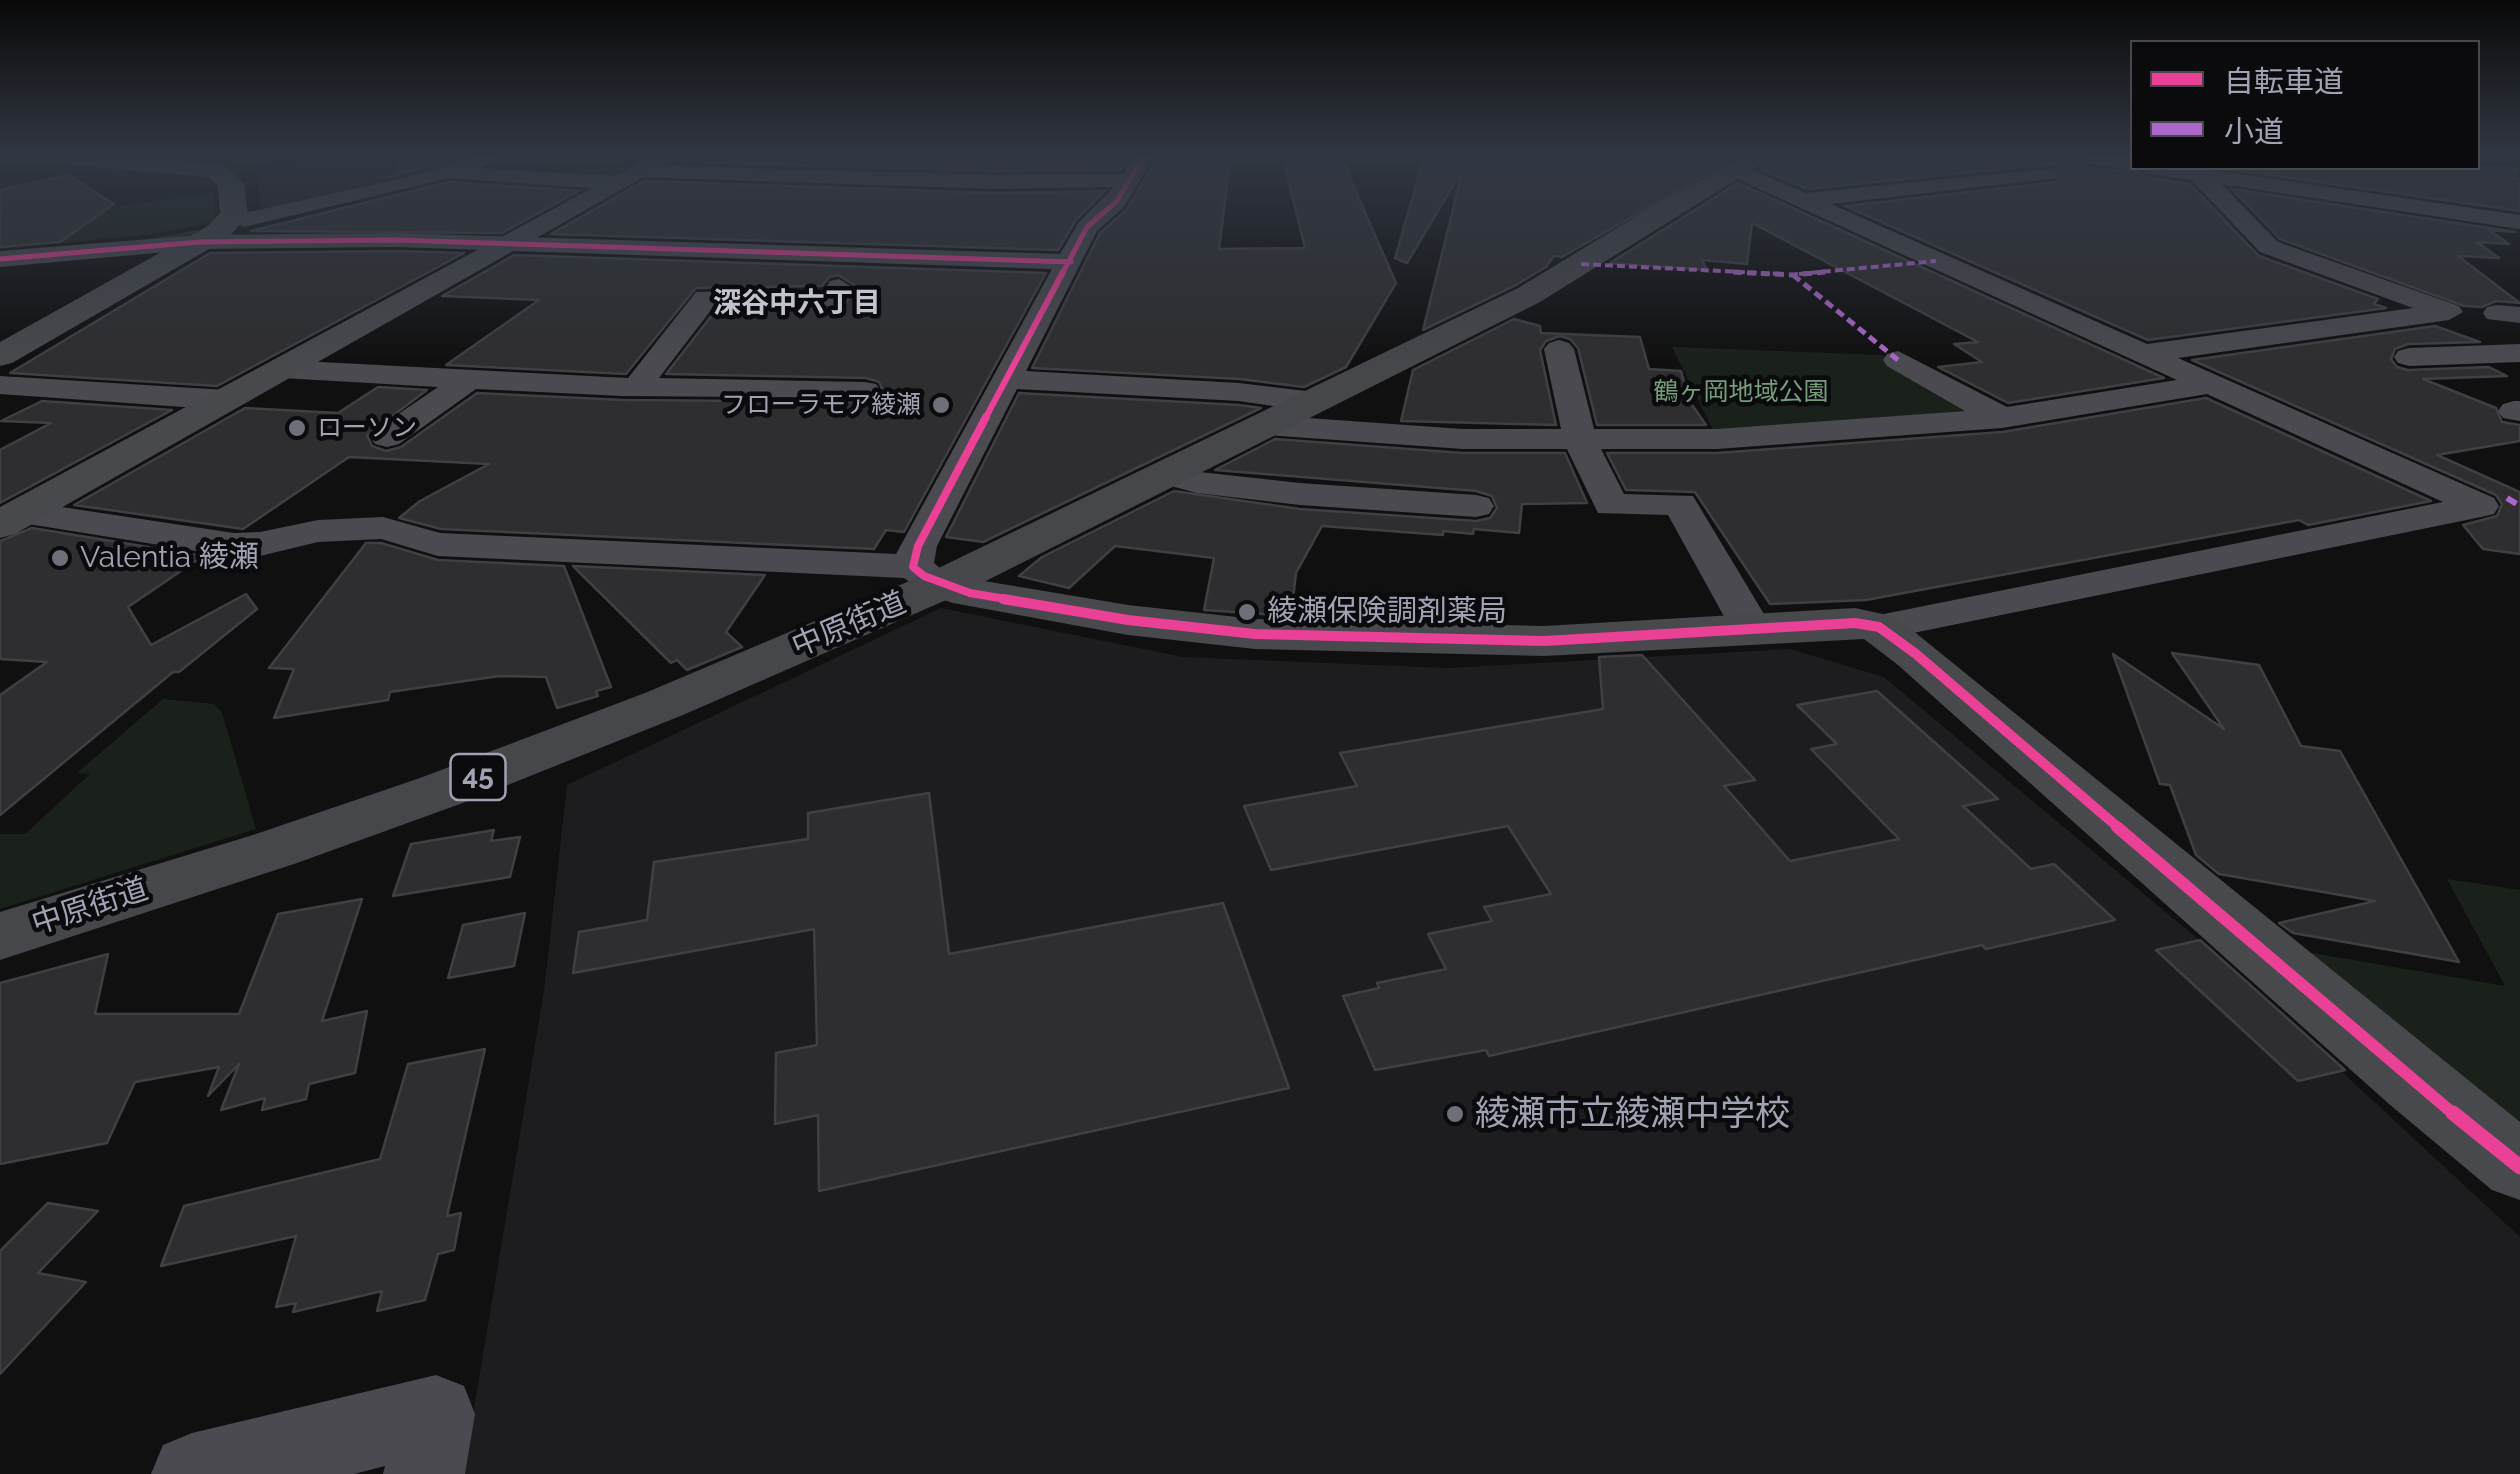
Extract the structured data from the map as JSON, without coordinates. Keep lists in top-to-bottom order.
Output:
{
  "streets": {
    "main road": ["中原街道", "45"]
  },
  "districts": ["深谷中六丁目"],
  "parks": ["鶴ヶ岡地域公園"],
  "places": [
    "フローラモア綾瀬",
    "ローソン",
    "Valentia 綾瀬",
    "綾瀬保険調剤薬局",
    "綾瀬市立綾瀬中学校"
  ],
  "legend": ["自転車道", "小道"]
}
